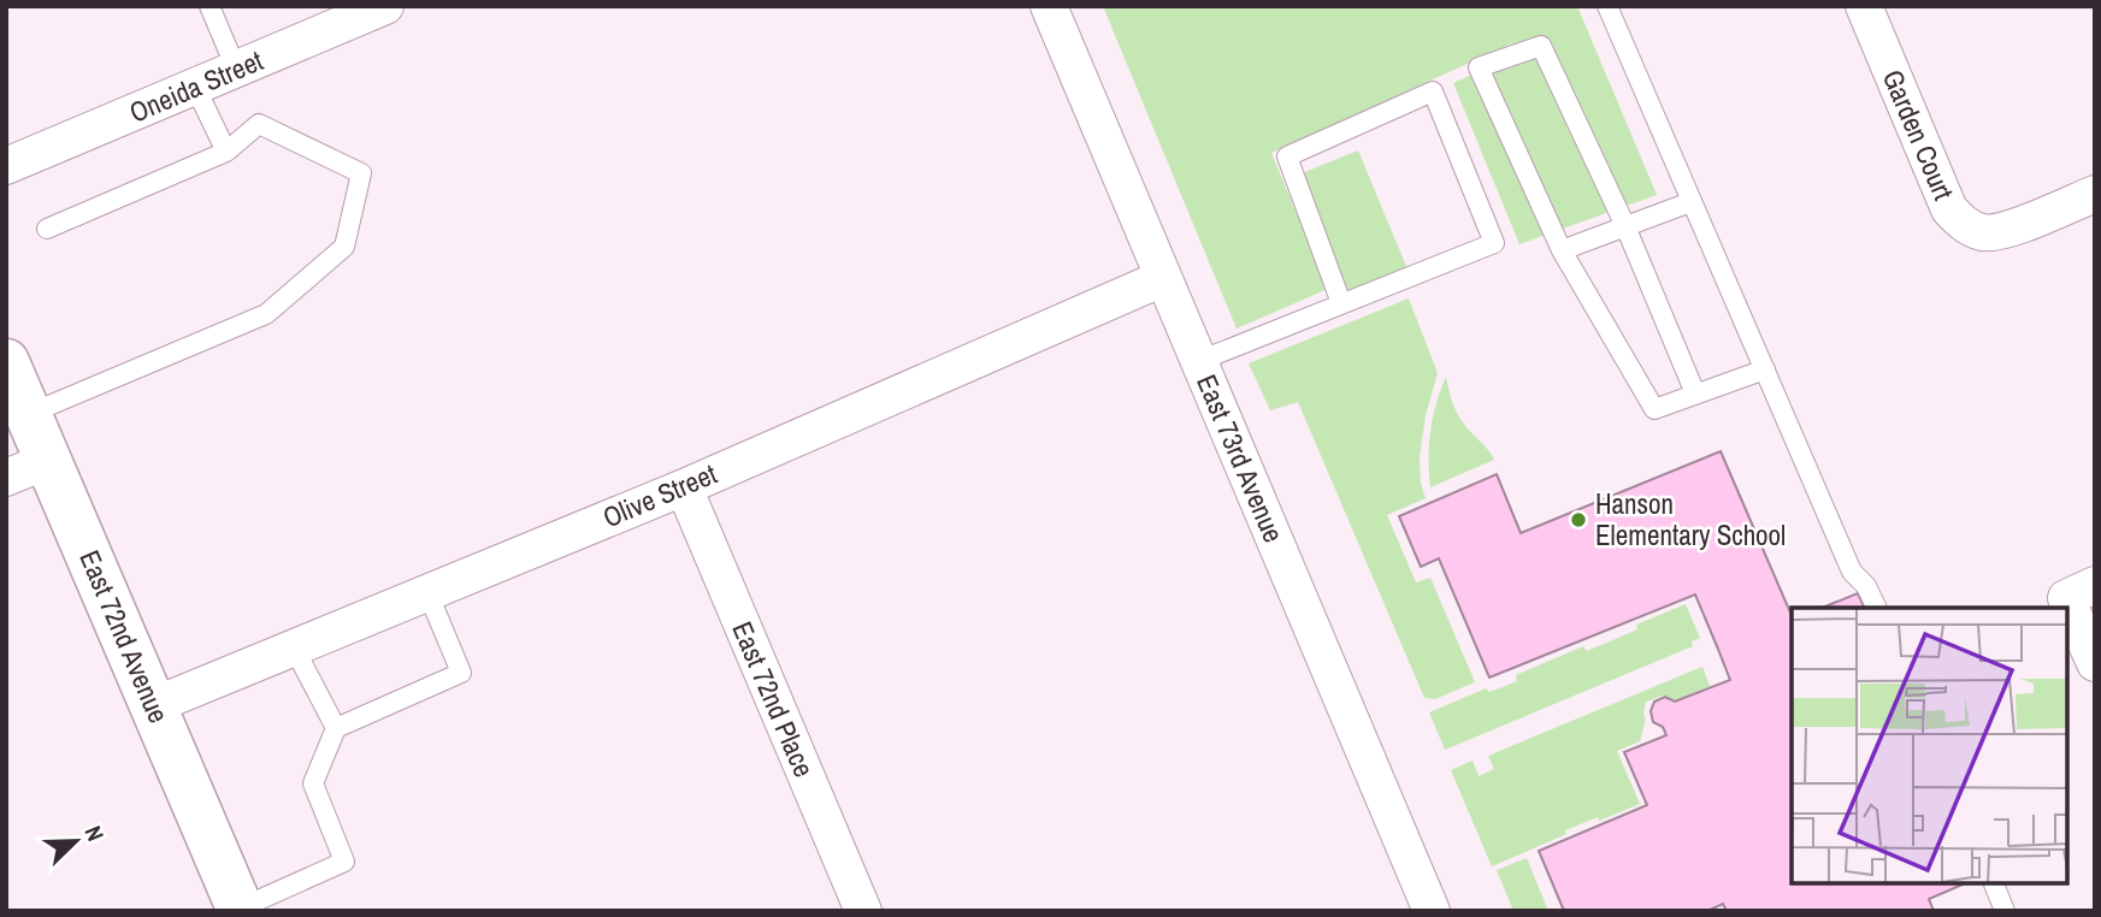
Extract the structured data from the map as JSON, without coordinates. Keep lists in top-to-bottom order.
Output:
{
  "streets": {
    "main road": ["East 72nd Avenue"],
    "street": [
      "Oneida Street",
      "Garden Court",
      "East 73rd Avenue",
      "Olive Street",
      "East 72nd Place"
    ]
  },
  "crossings": [
    ["East 73rd Avenue", "Olive Street"],
    ["Olive Street", "East 72nd Avenue"],
    ["Olive Street", "East 72nd Place"]
  ],
  "places": ["Hanson Elementary School"],
  "north": "top right"
}
